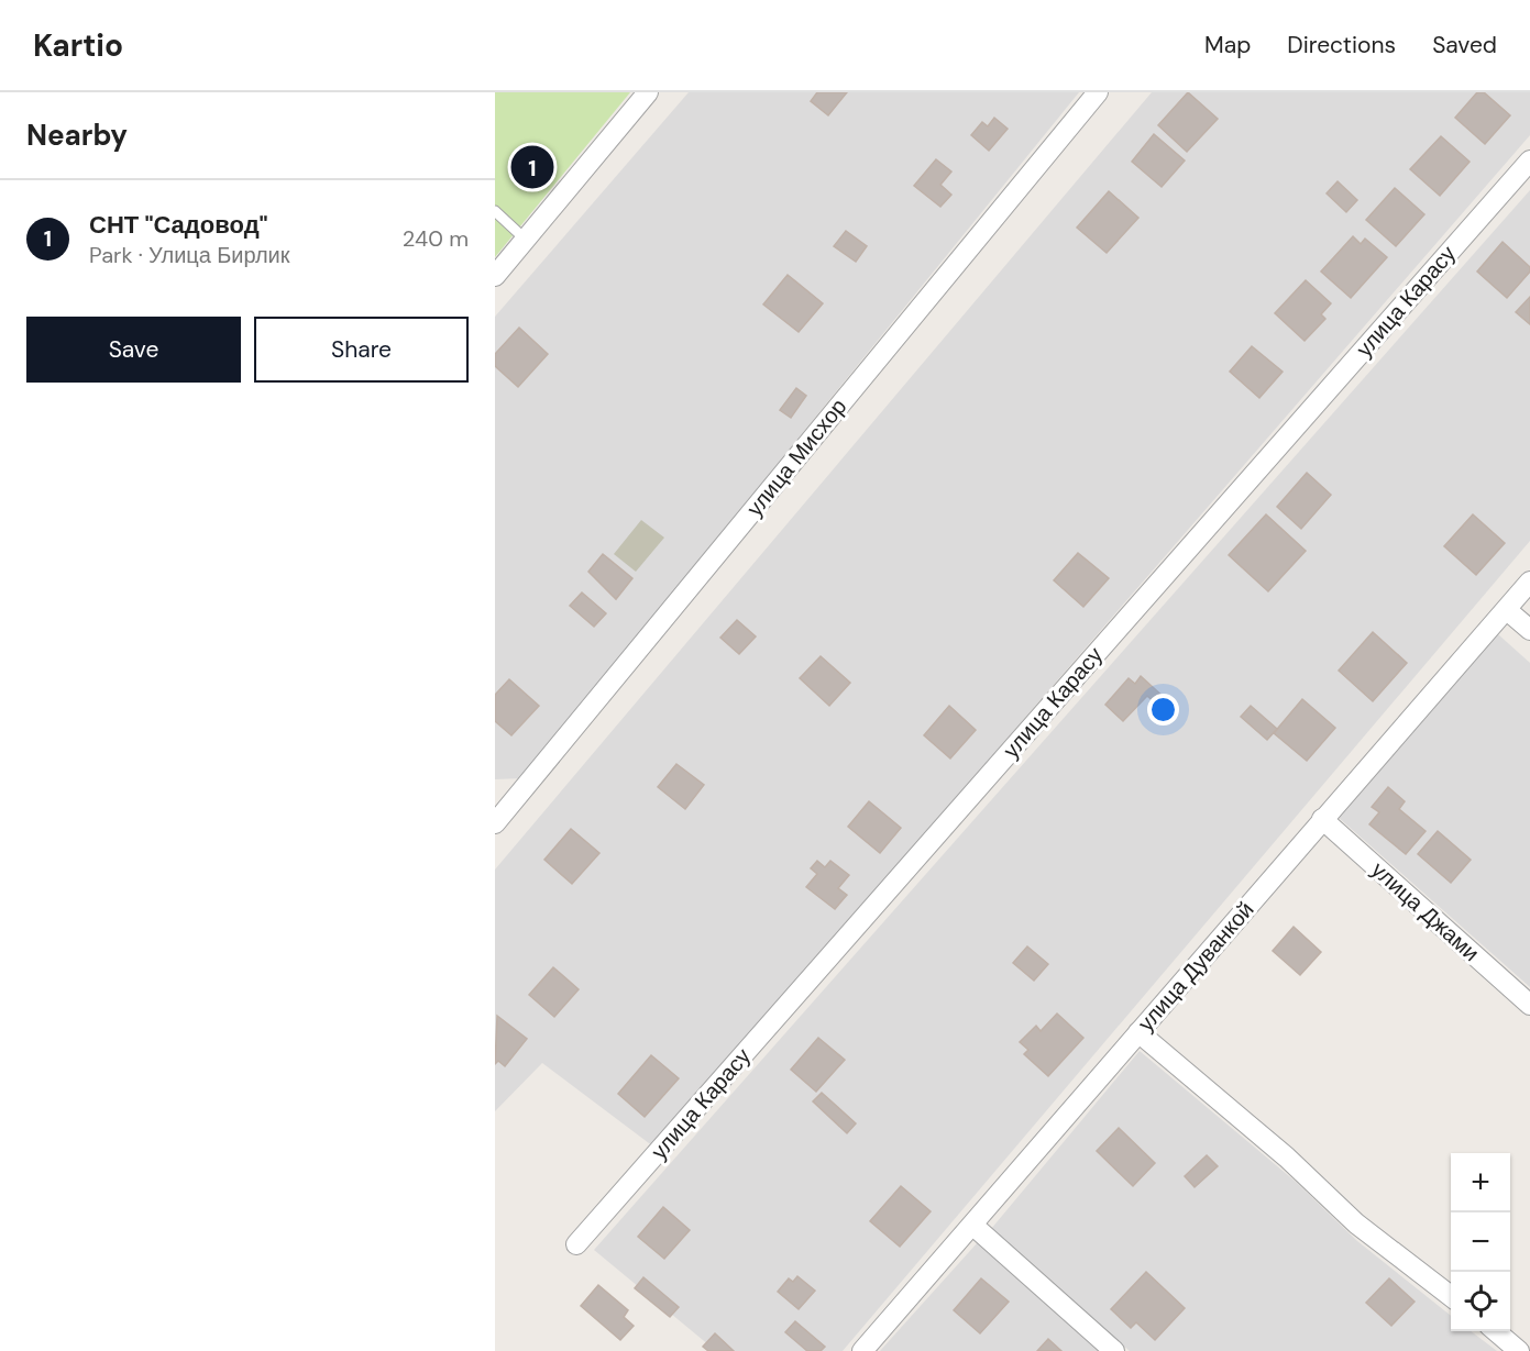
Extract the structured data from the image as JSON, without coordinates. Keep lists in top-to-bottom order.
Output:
{
  "streets": {
    "street": [
      "улица Карасу",
      "улица Мисхор",
      "улица Джами",
      "улица Дуванкой"
    ]
  },
  "crossings": [
    ["улица Джами", "улица Дуванкой"]
  ],
  "page": {
    "header": "Kartio",
    "nav": ["Map", "Directions", "Saved"],
    "heading": "Nearby",
    "pins": "1",
    "list": [
      {
        "mark": "1",
        "name": "СНТ \"Садовод\"",
        "note": "Park · Улица Бирлик",
        "value": "240 m"
      }
    ],
    "buttons": ["Save", "Share"],
    "map_buttons": ["+", "−"]
  }
}
